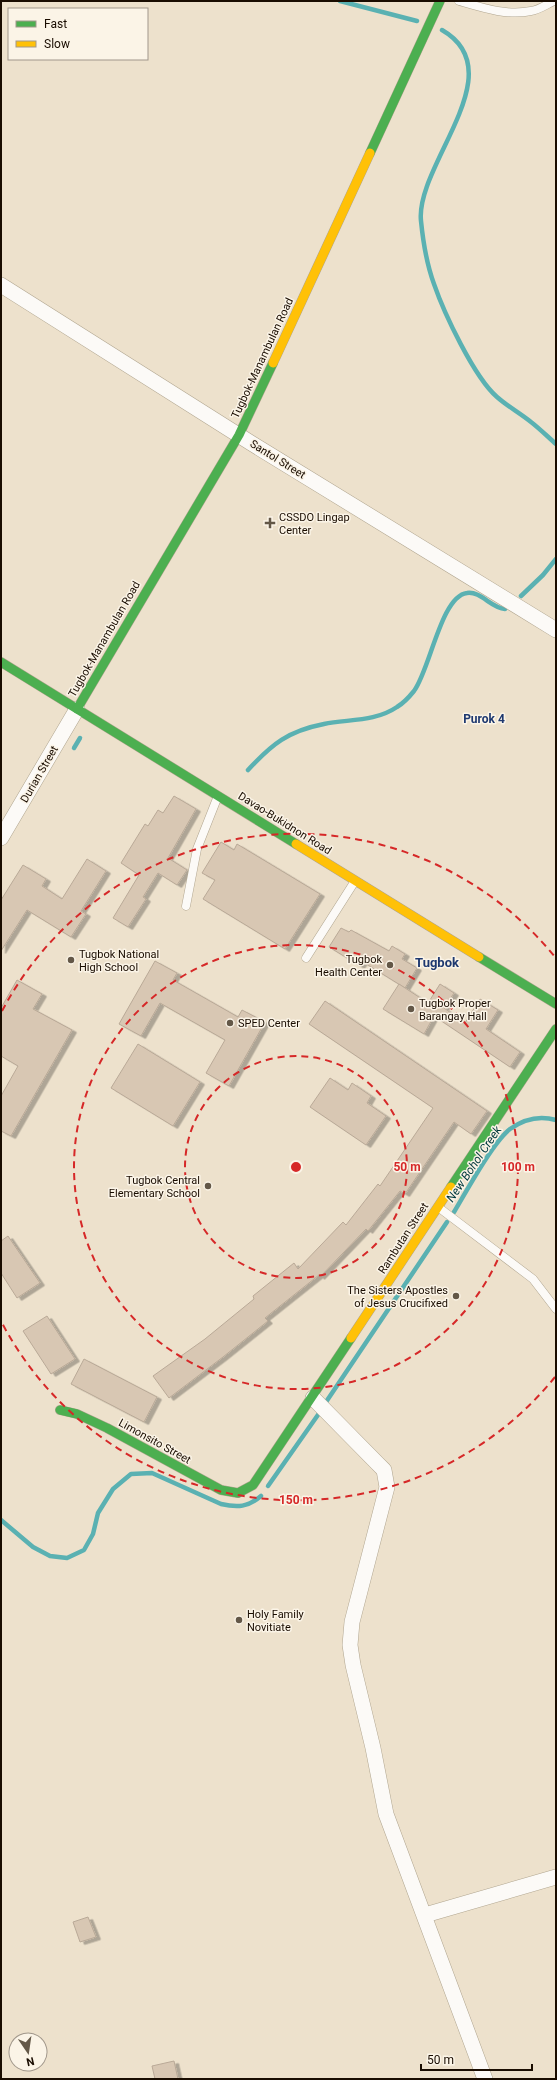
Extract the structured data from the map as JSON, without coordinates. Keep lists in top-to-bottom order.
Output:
{
  "streets": {
    "main road": [
      "Tugbok-Manambulan Road",
      "Davao-Bukidnon Road",
      "Rambutan Street",
      "Limonsito Street"
    ],
    "street": ["Santol Street", "Durian Street"]
  },
  "crossings": [
    ["Tugbok-Manambulan Road", "Santol Street"],
    ["Tugbok-Manambulan Road", "Durian Street"],
    ["Tugbok-Manambulan Road", "Davao-Bukidnon Road"],
    ["Durian Street", "Davao-Bukidnon Road"],
    ["Rambutan Street", "Limonsito Street"]
  ],
  "districts": ["Purok 4", "Tugbok"],
  "water": ["New Bohol Creek"],
  "places": {
    "health": ["CSSDO Lingap Center"],
    "other": [
      "Tugbok National High School",
      "Tugbok Health Center",
      "Tugbok Proper Barangay Hall",
      "SPED Center",
      "Tugbok Central Elementary School",
      "The Sisters Apostles of Jesus Crucifixed",
      "Holy Family Novitiate"
    ]
  },
  "legend": ["Fast", "Slow"],
  "scale_bar": "50 m",
  "north": "bottom",
  "rings": ["50 m", "100 m", "150 m"]
}
